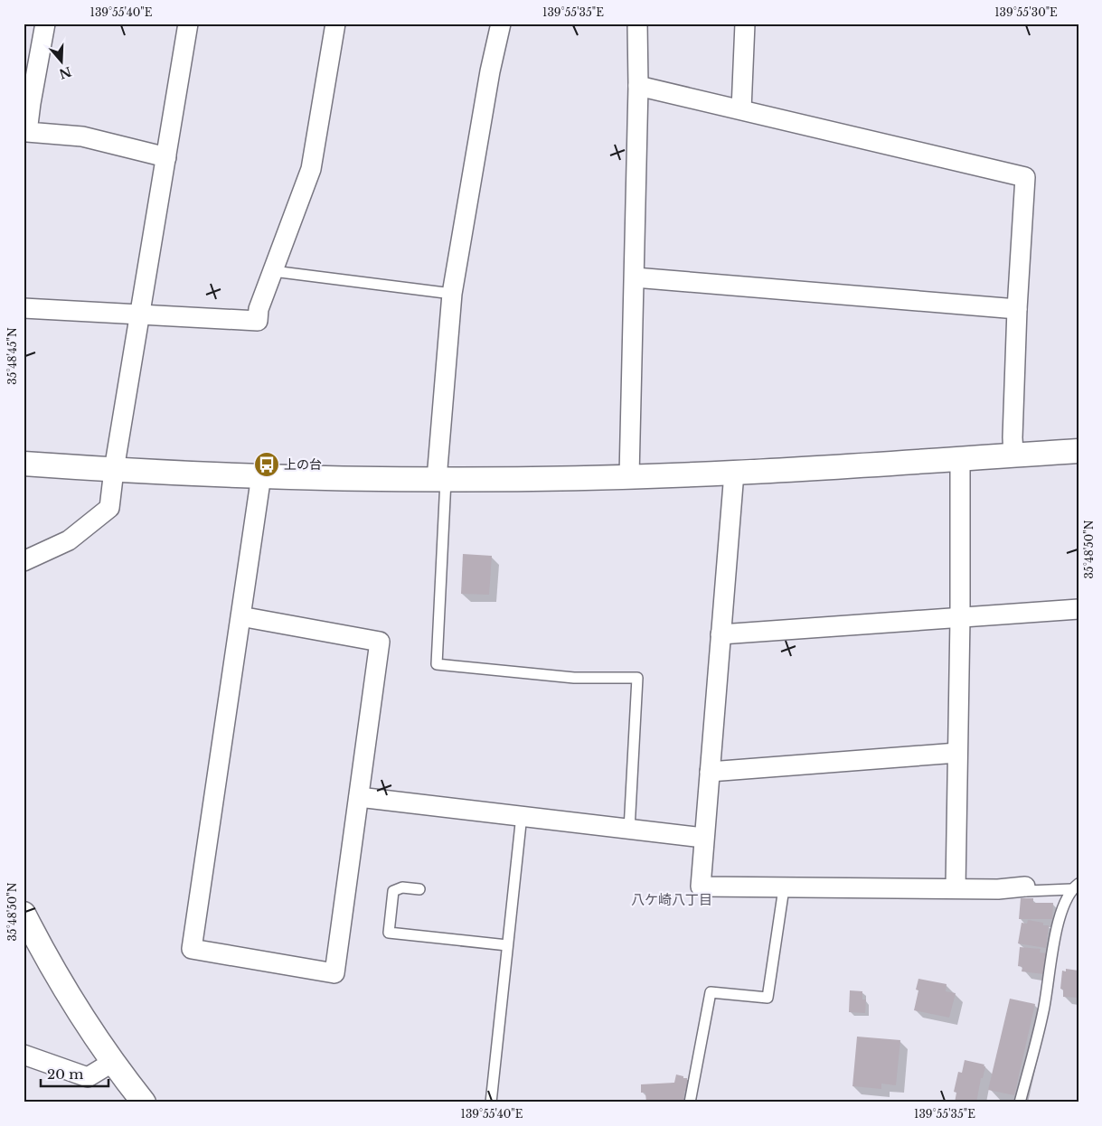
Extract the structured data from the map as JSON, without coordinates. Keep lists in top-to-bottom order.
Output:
{
  "districts": ["八ケ崎八丁目"],
  "places": {
    "bus stop": ["上の台"]
  },
  "scale_bar": "20 m",
  "north": "bottom",
  "coordinates": [
    "139°55'40\"E",
    "139°55'35\"E",
    "139°55'30\"E",
    "35°48'45\"N",
    "35°48'50\"N"
  ]
}
